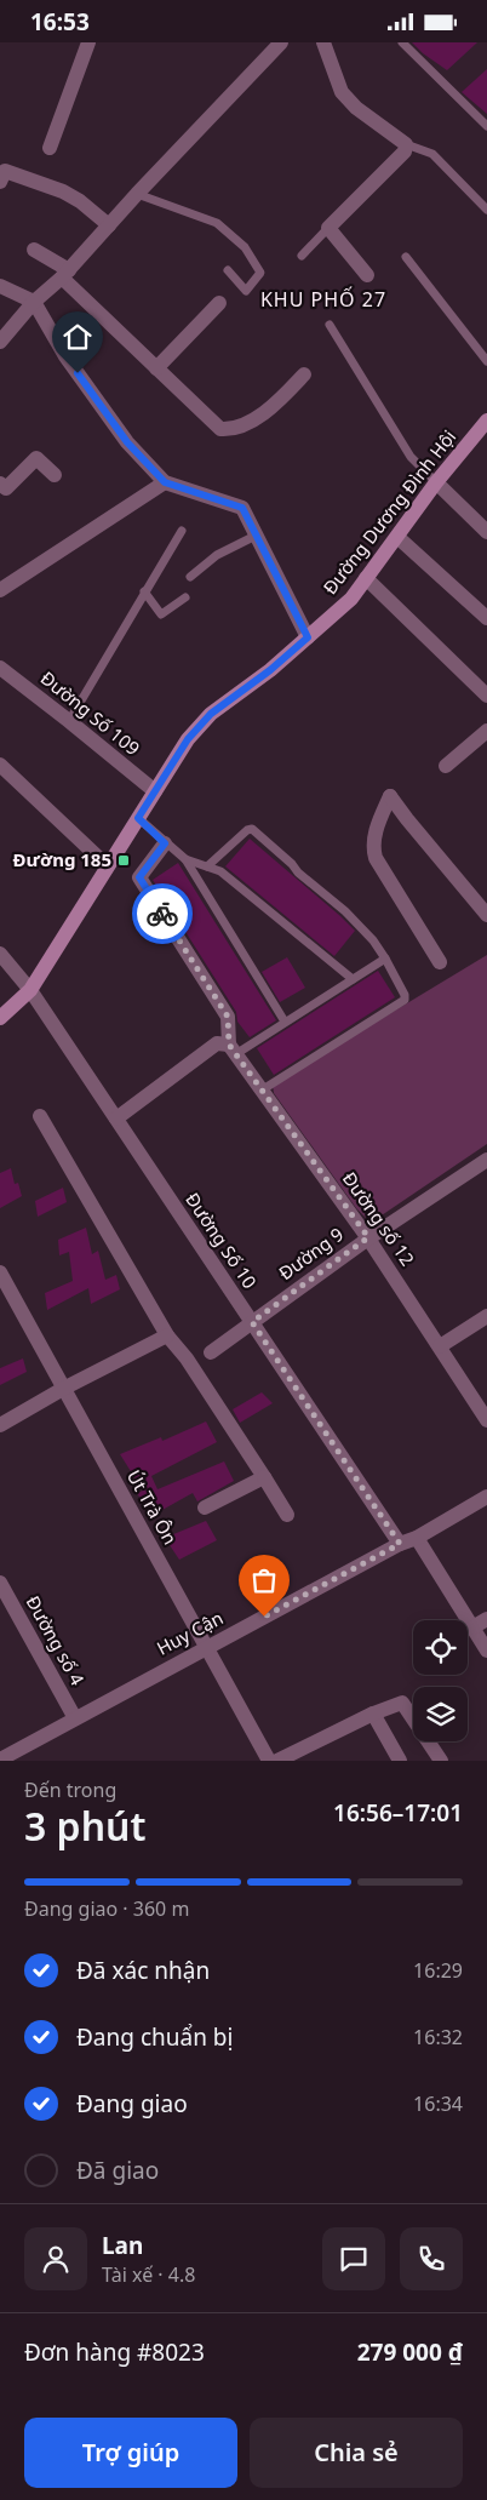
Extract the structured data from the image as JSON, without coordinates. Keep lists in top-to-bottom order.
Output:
{
  "streets": {
    "street": [
      "Đường Dương Đình Hội",
      "Đường Số 109",
      "Đường số 12",
      "Đường Số 10",
      "Đường 9",
      "Út Trà Ôn",
      "Huy Cận",
      "Đường số 4"
    ]
  },
  "crossings": [
    ["Đường Dương Đình Hội", "Đường Số 109"],
    ["Đường Dương Đình Hội", "Đường Số 10"],
    ["Đường số 12", "Đường 9"],
    ["Đường Số 10", "Đường 9"],
    ["Đường Số 10", "Huy Cận"],
    ["Út Trà Ôn", "Huy Cận"],
    ["Huy Cận", "Đường số 4"]
  ],
  "districts": ["KHU PHỐ 27"],
  "places": {
    "transit": ["Đường 185"]
  },
  "page": {
    "status": "16:53",
    "heading": ["3 phút", "Đến trong", "16:56–17:01"],
    "panel": [
      "Lan",
      "Tài xế · 4.8",
      "Đơn hàng #8023",
      "279 000 ₫"
    ],
    "bar": "Đang giao · 360 m",
    "list": [
      ["Đã xác nhận", "16:29"],
      ["Đang chuẩn bị", "16:32"],
      ["Đang giao", "16:34"],
      "Đã giao"
    ],
    "buttons": ["Trợ giúp", "Chia sẻ"]
  }
}
